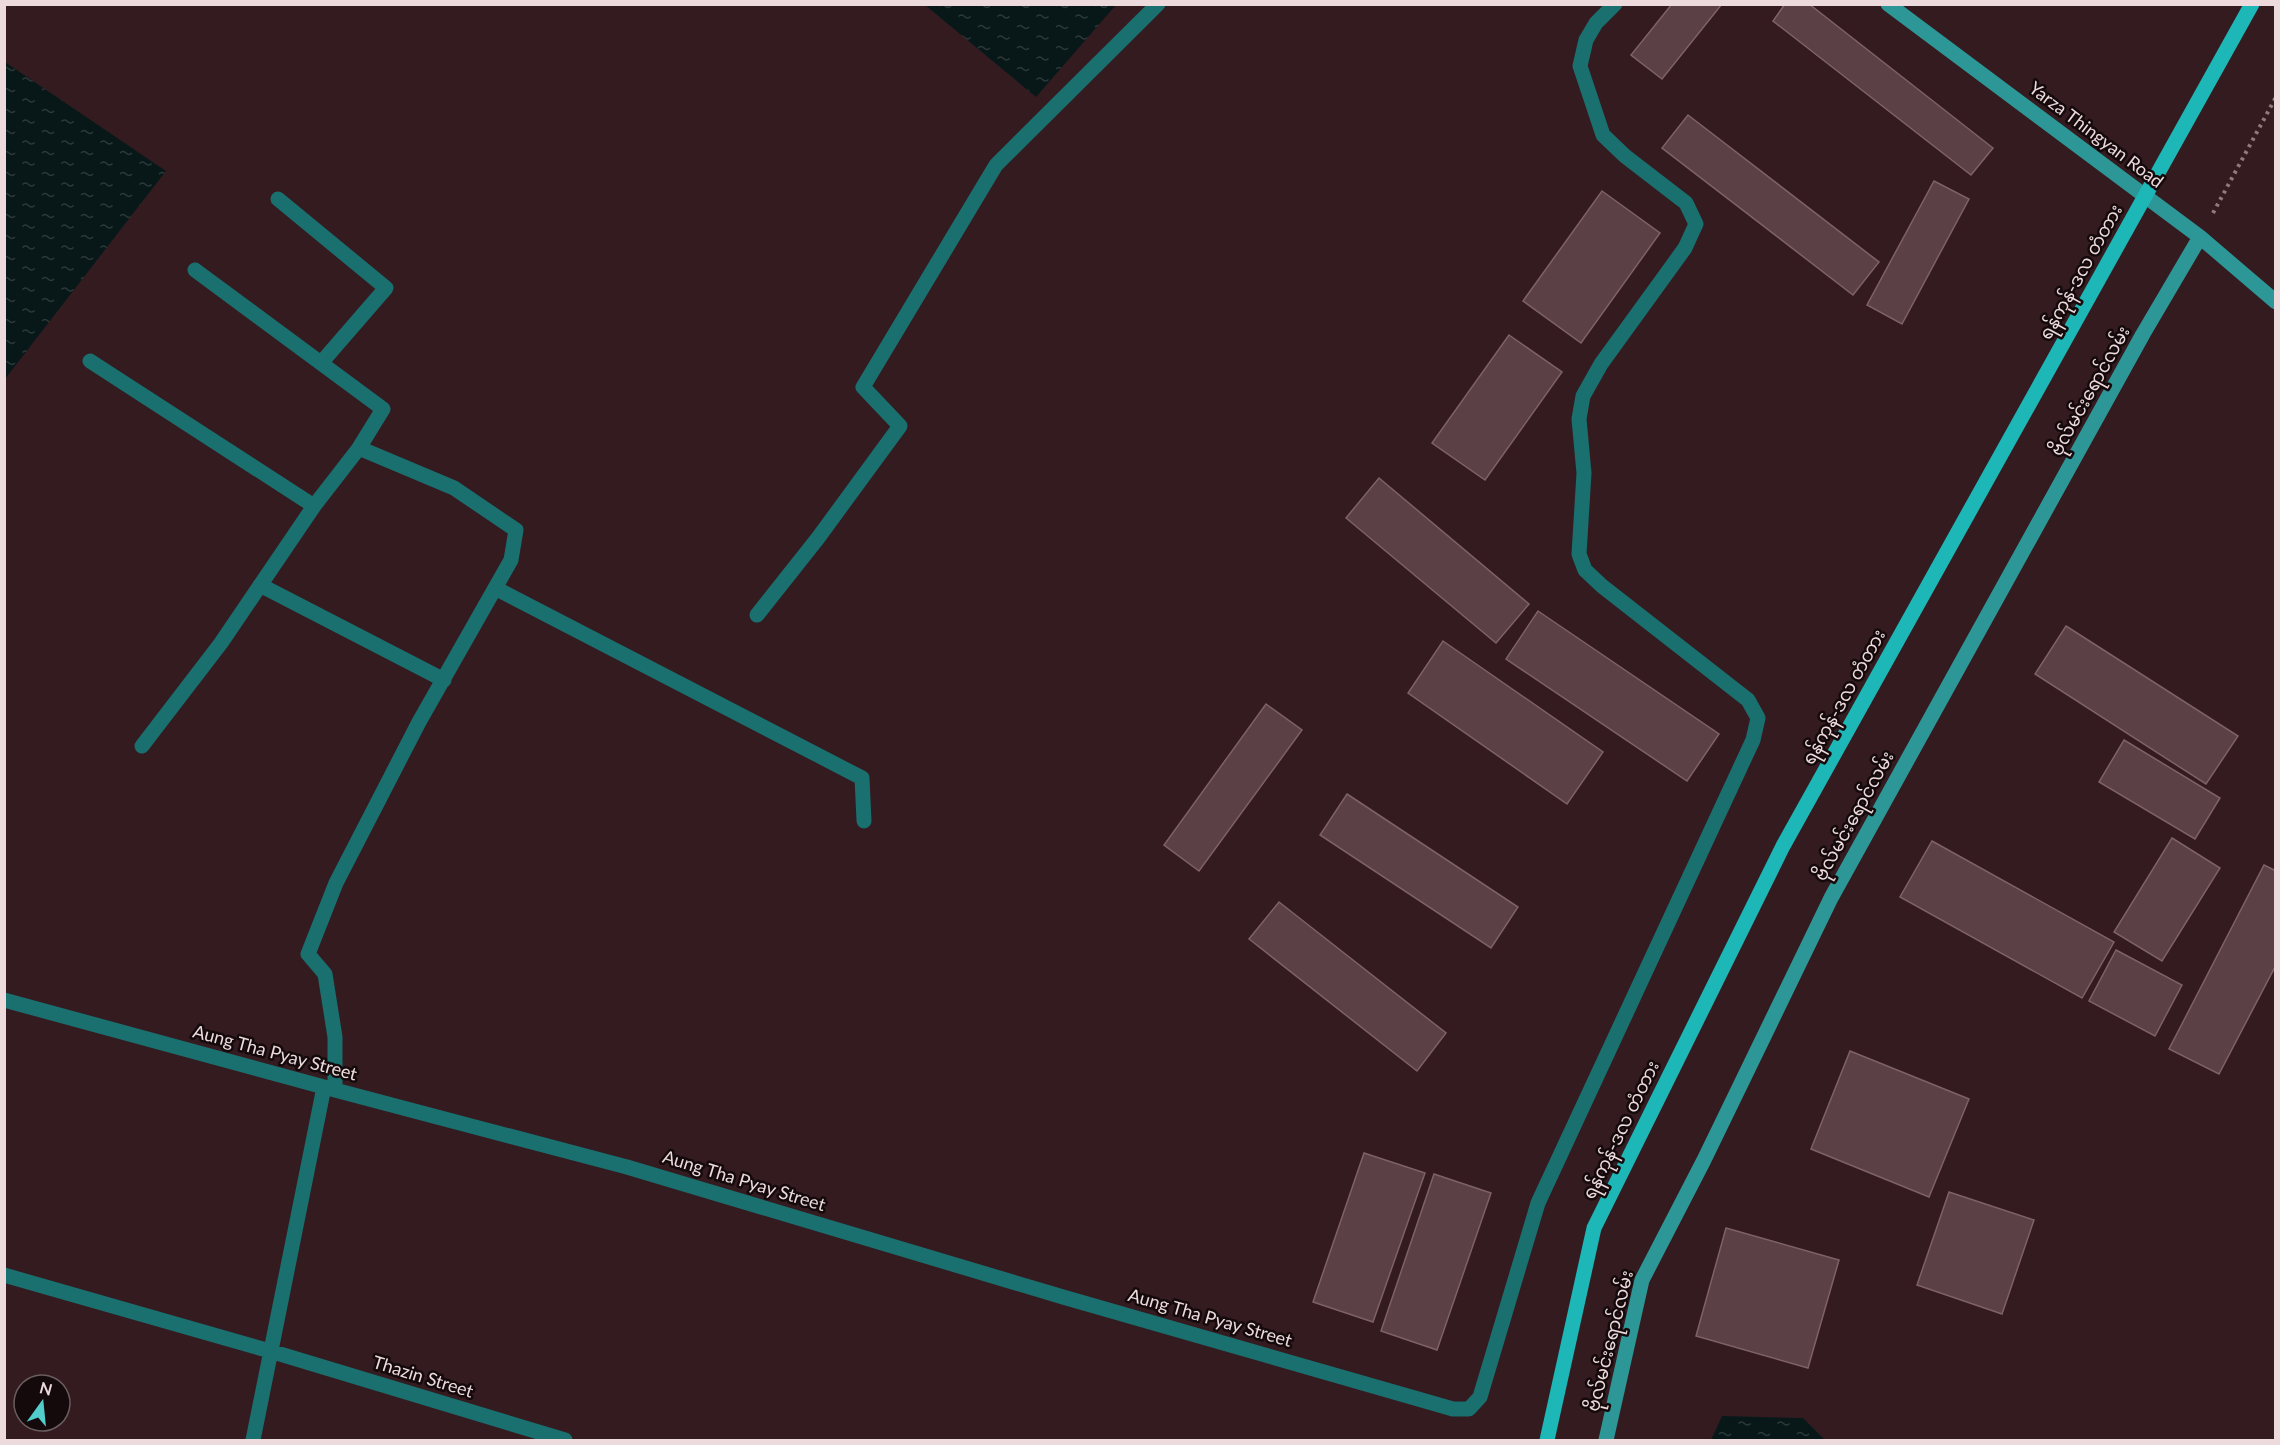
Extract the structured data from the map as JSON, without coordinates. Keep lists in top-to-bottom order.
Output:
{
  "streets": {
    "main road": ["ရန်ကုန်-ဒလ တံတား"],
    "street": [
      "Yarza Thingyan Road",
      "ဗိုလ်မင်းရောင်လမ်း",
      "Aung Tha Pyay Street",
      "Thazin Street"
    ]
  },
  "crossings": [
    ["Yarza Thingyan Road", "ဗိုလ်မင်းရောင်လမ်း"]
  ],
  "north": "top"
}
